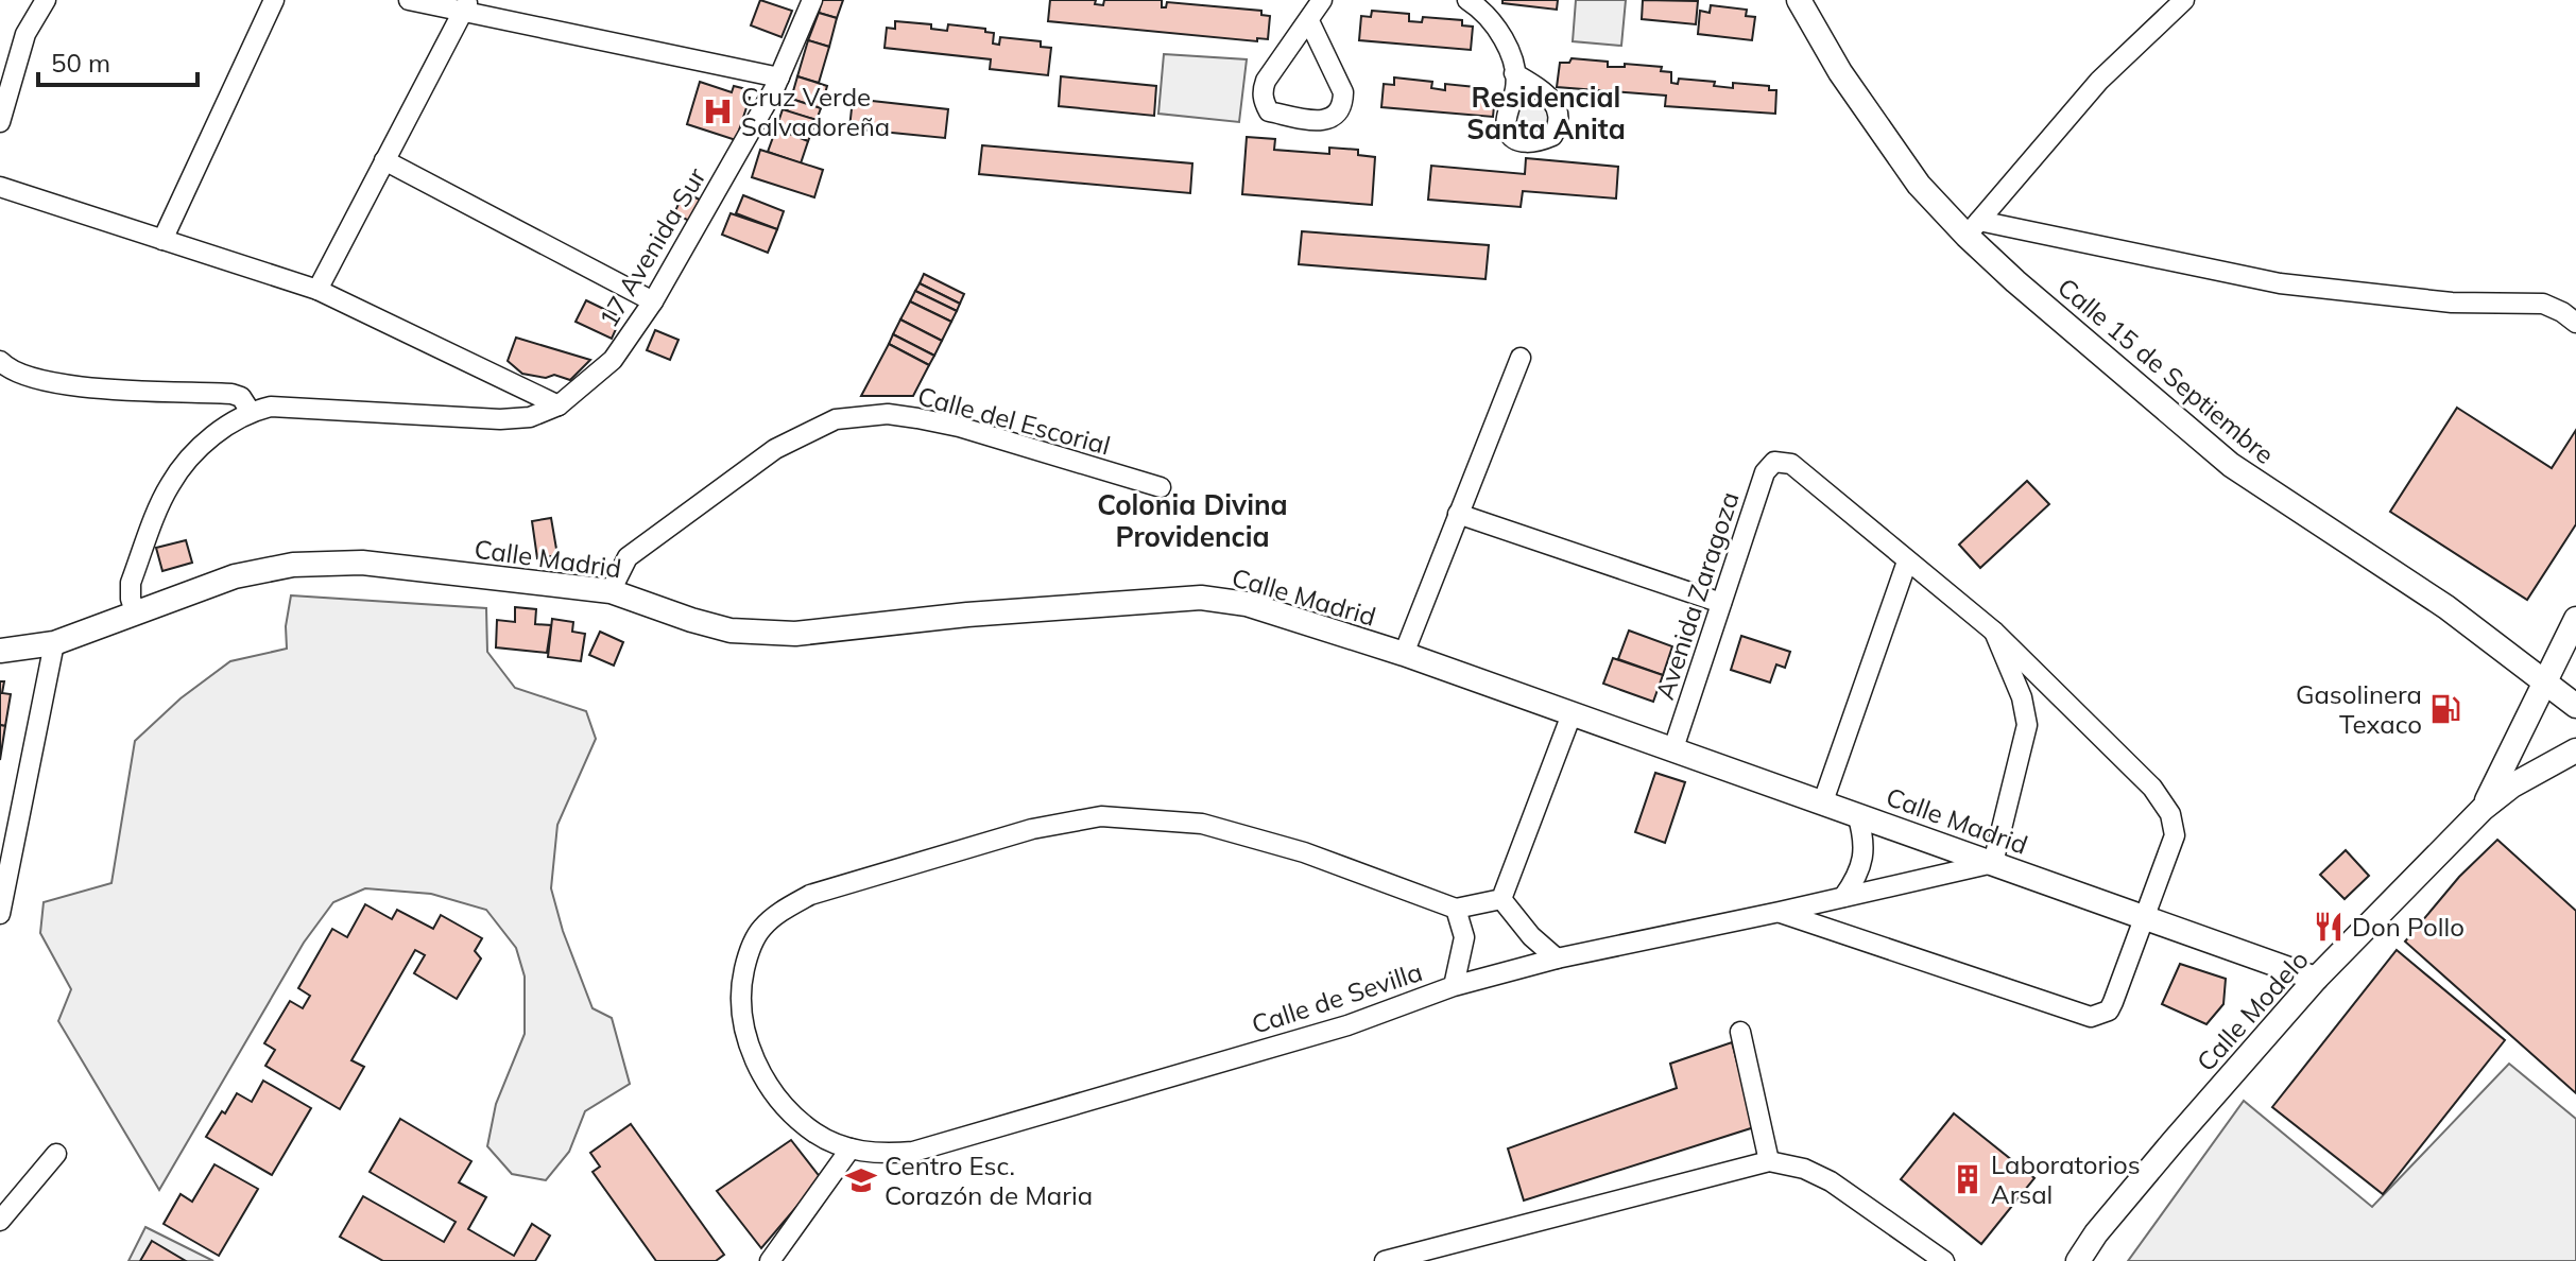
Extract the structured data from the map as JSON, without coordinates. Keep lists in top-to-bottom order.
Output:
{
  "streets": {
    "street": [
      "17 Avenida Sur",
      "Calle 15 de Septiembre",
      "Calle del Escorial",
      "Calle Madrid",
      "Avenida Zaragoza",
      "Calle de Sevilla",
      "Calle Modelo"
    ]
  },
  "crossings": [
    ["Calle 15 de Septiembre", "Calle Modelo"],
    ["Calle del Escorial", "Calle Madrid"],
    ["Calle Madrid", "Avenida Zaragoza"],
    ["Calle Madrid", "Calle de Sevilla"],
    ["Calle Madrid", "Calle Modelo"]
  ],
  "districts": ["Residencial Santa Anita", "Colonia Divina Providencia"],
  "places": {
    "hospital": ["Cruz Verde Salvadoreña"],
    "fuel station": ["Gasolinera Texaco"],
    "restaurant": ["Don Pollo"],
    "building": ["Laboratorios Arsal"],
    "school or university": ["Centro Esc. Corazón de Maria"]
  },
  "scale_bar": "50 m"
}
